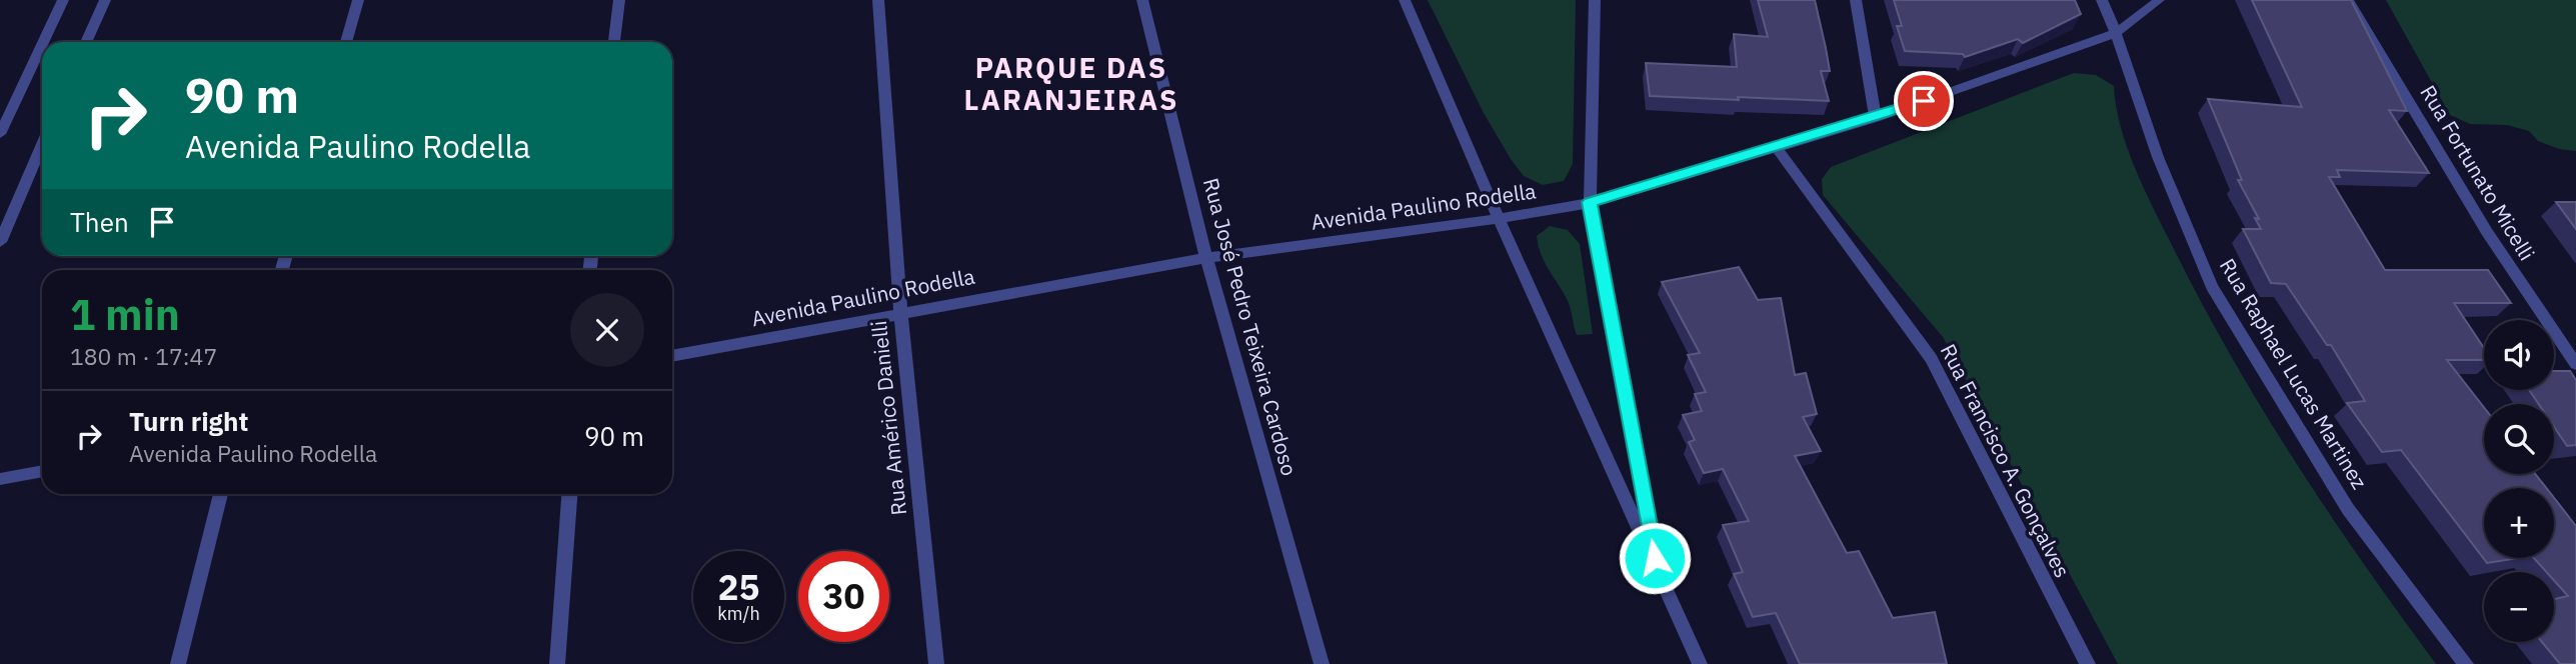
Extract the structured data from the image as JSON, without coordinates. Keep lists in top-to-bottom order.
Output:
{
  "streets": {
    "street": [
      "Rua Fortunato Micelli",
      "Avenida Paulino Rodella",
      "Rua José Pedro Teixeira Cardoso",
      "Rua Raphael Lucas Martinez",
      "Rua Américo Danielli",
      "Rua Francisco A. Gonçalves"
    ]
  },
  "crossings": [
    ["Avenida Paulino Rodella", "Rua José Pedro Teixeira Cardoso"],
    ["Avenida Paulino Rodella", "Rua Raphael Lucas Martinez"],
    ["Avenida Paulino Rodella", "Rua Américo Danielli"],
    ["Avenida Paulino Rodella", "Rua Francisco A. Gonçalves"]
  ],
  "districts": ["PARQUE DAS LARANJEIRAS"],
  "page": {
    "turn": ["90 m", "Avenida Paulino Rodella"],
    "then": "Then",
    "heading": ["1 min", "180 m · 17:47"],
    "map_buttons": ["+", "−"],
    "list": [
      {
        "name": "Turn right",
        "note": "Avenida Paulino Rodella",
        "value": "90 m"
      }
    ],
    "speed": "25 km/h",
    "limit": "30"
  }
}
